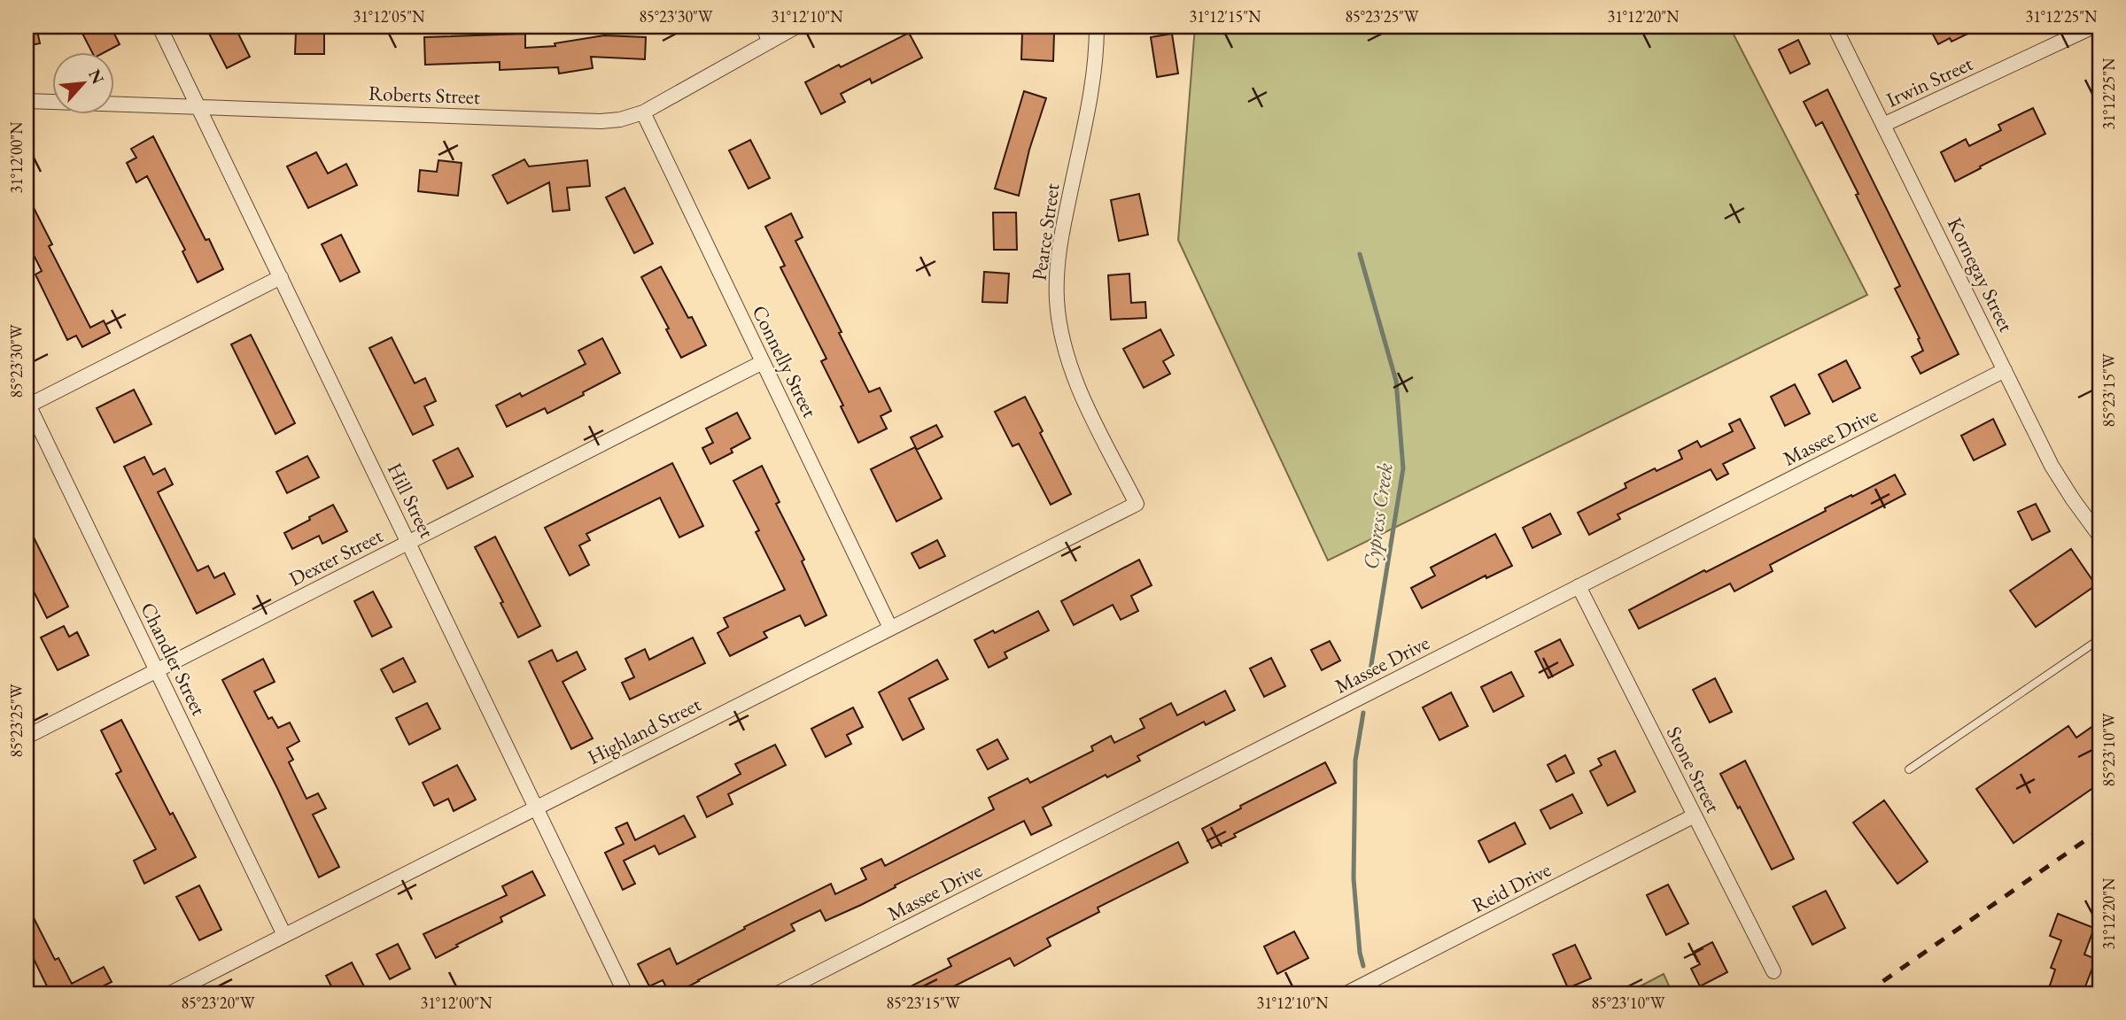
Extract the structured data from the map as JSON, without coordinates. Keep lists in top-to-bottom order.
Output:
{
  "streets": {
    "street": [
      "Irwin Street",
      "Roberts Street",
      "Pearce Street",
      "Kornegay Street",
      "Connelly Street",
      "Massee Drive",
      "Hill Street",
      "Dexter Street",
      "Chandler Street",
      "Highland Street",
      "Stone Street",
      "Reid Drive"
    ]
  },
  "crossings": [
    ["Irwin Street", "Kornegay Street"],
    ["Roberts Street", "Connelly Street"],
    ["Roberts Street", "Hill Street"],
    ["Pearce Street", "Highland Street"],
    ["Kornegay Street", "Massee Drive"],
    ["Connelly Street", "Dexter Street"],
    ["Connelly Street", "Highland Street"],
    ["Massee Drive", "Stone Street"],
    ["Hill Street", "Dexter Street"],
    ["Hill Street", "Highland Street"],
    ["Dexter Street", "Chandler Street"],
    ["Chandler Street", "Highland Street"],
    ["Stone Street", "Reid Drive"]
  ],
  "water": ["Cypress Creek"],
  "north": "top right",
  "coordinates": [
    "31°12'05\"N",
    "85°23'30\"W",
    "31°12'10\"N",
    "31°12'15\"N",
    "85°23'25\"W",
    "31°12'20\"N",
    "31°12'25\"N",
    "31°12'00\"N",
    "85°23'15\"W",
    "85°23'10\"W",
    "85°23'20\"W"
  ]
}
